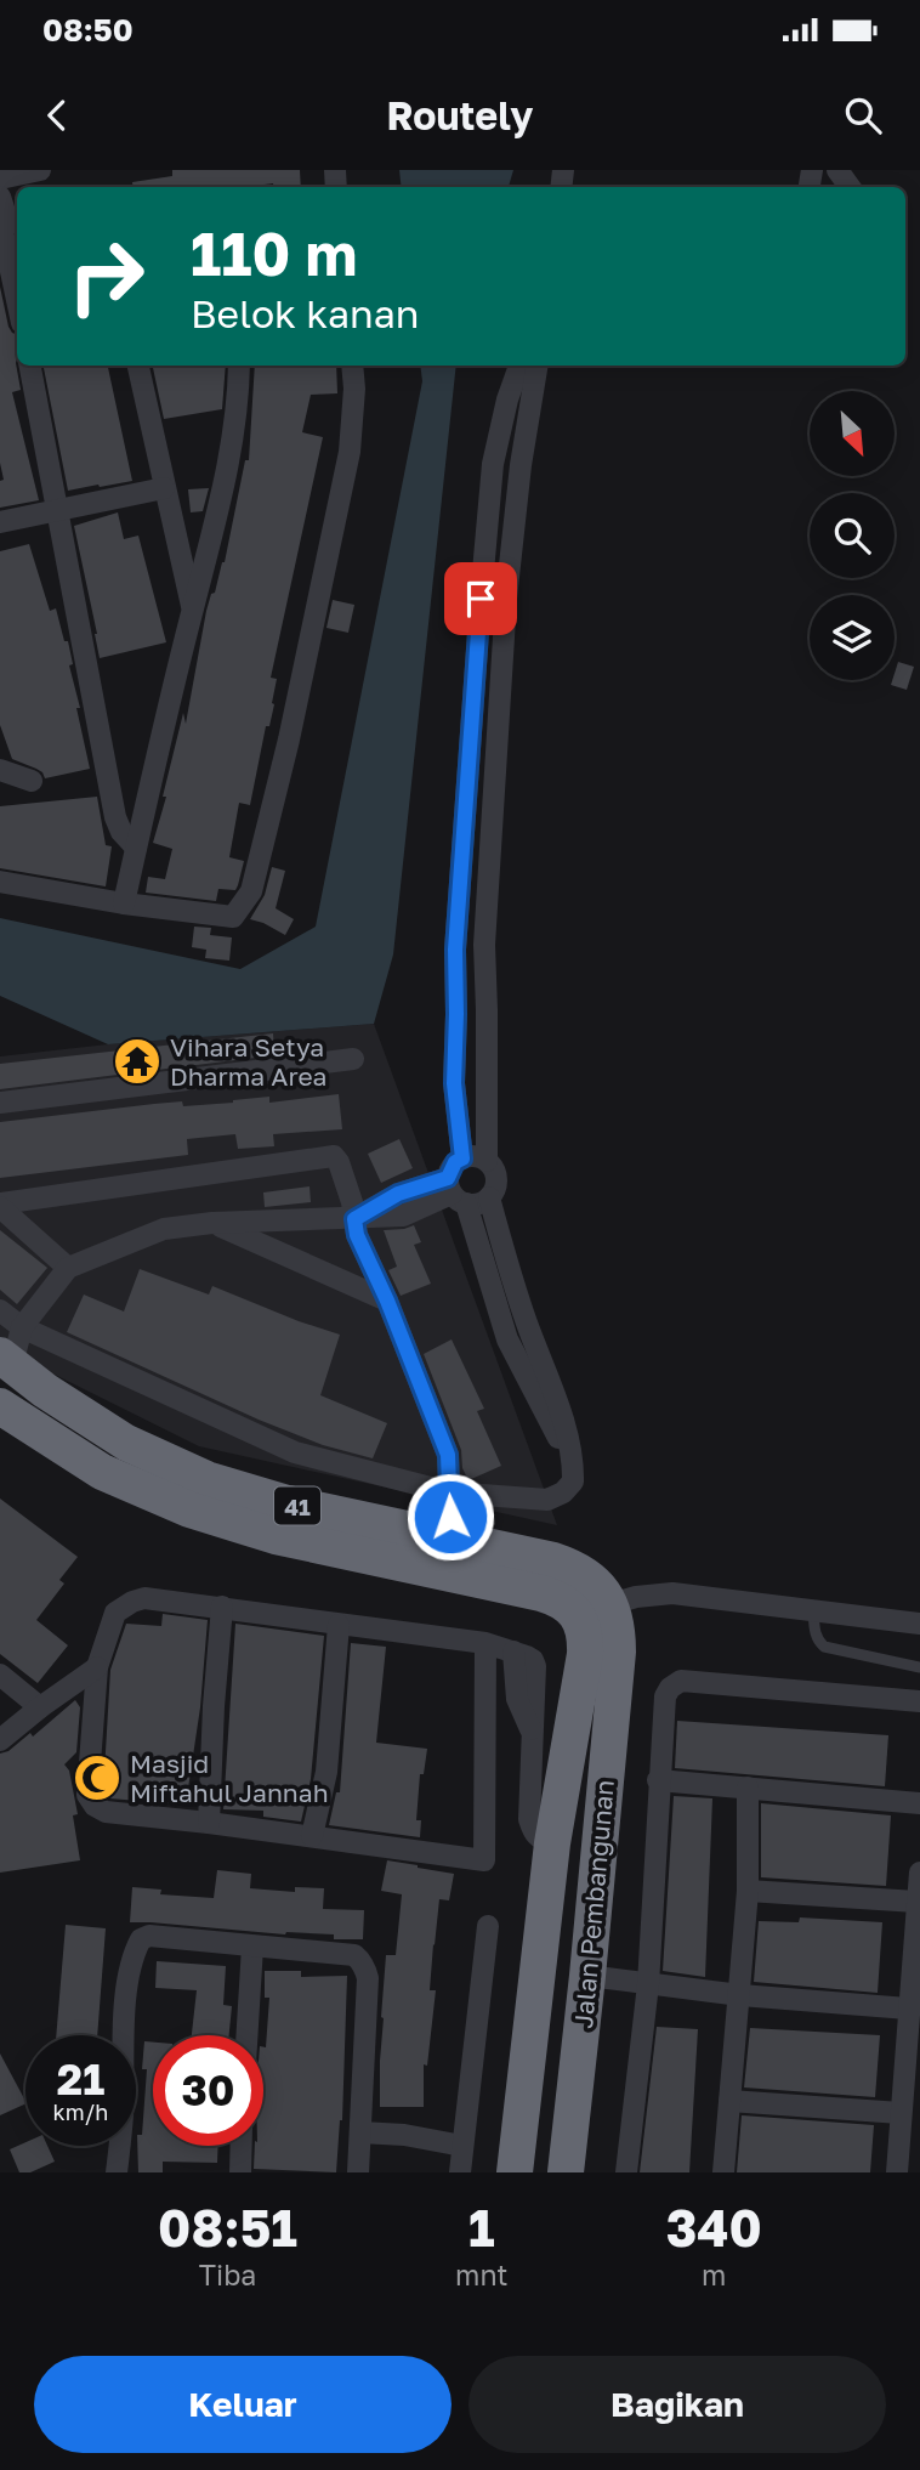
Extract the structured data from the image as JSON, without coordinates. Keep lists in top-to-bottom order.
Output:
{
  "streets": {
    "highway": ["41", "Jalan Pembangunan"]
  },
  "crossings": [
    ["41", "Jalan Pembangunan"]
  ],
  "places": {
    "temple": ["Vihara Setya Dharma Area"],
    "mosque": ["Masjid Miftahul Jannah"]
  },
  "north": "bottom right",
  "page": {
    "status": "08:50",
    "header": "Routely",
    "turn": ["110 m", "Belok kanan"],
    "speed": "21 km/h",
    "limit": "30",
    "eta": [
      "08:51",
      "Tiba",
      "1",
      "mnt",
      "340",
      "m"
    ],
    "buttons": ["Keluar", "Bagikan"]
  }
}
